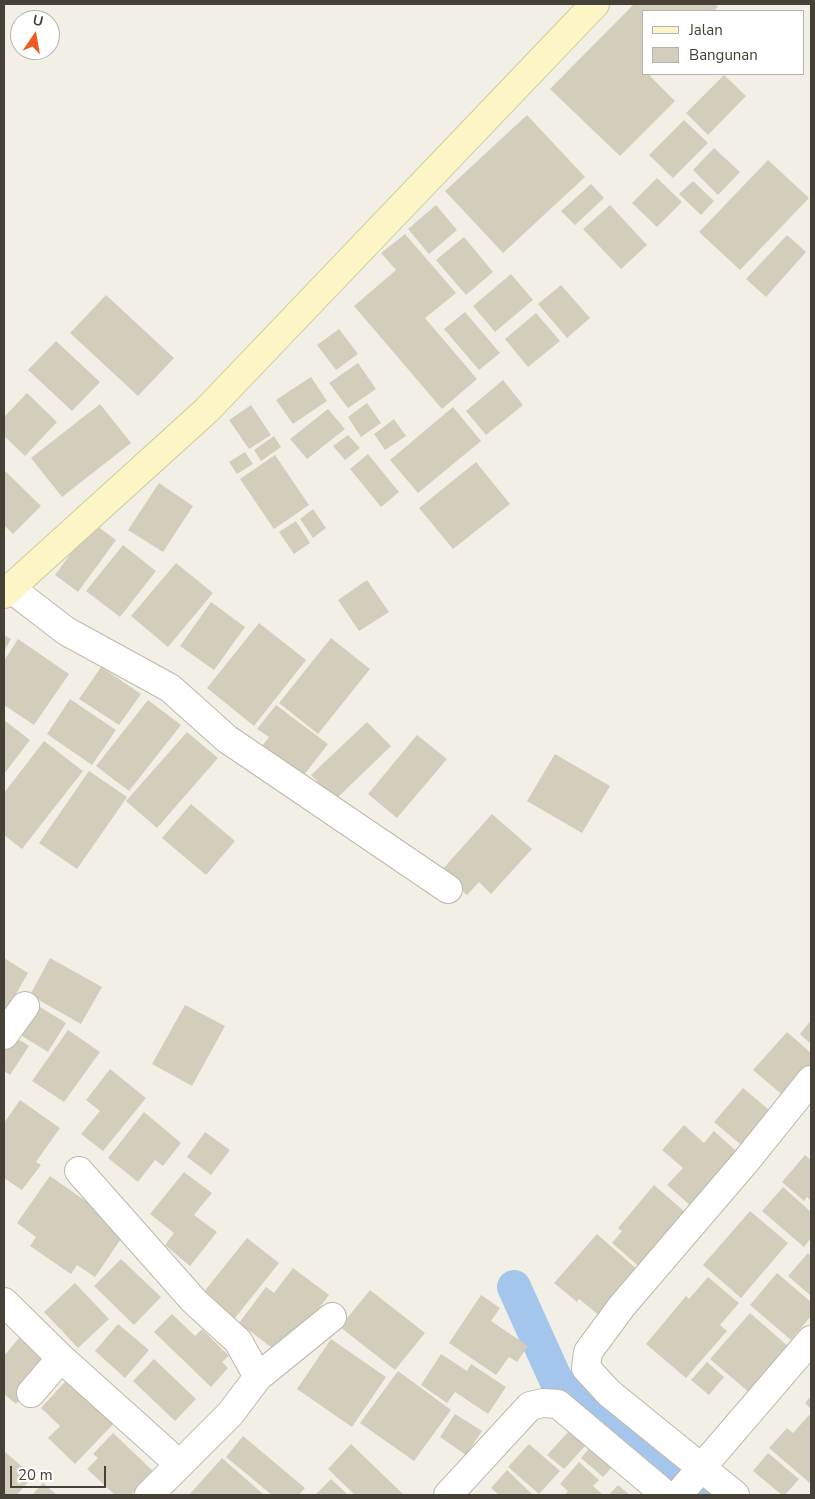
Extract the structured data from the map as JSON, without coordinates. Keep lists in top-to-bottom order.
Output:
{
  "legend": ["Jalan", "Bangunan"],
  "scale_bar": "20 m",
  "north": "top"
}
